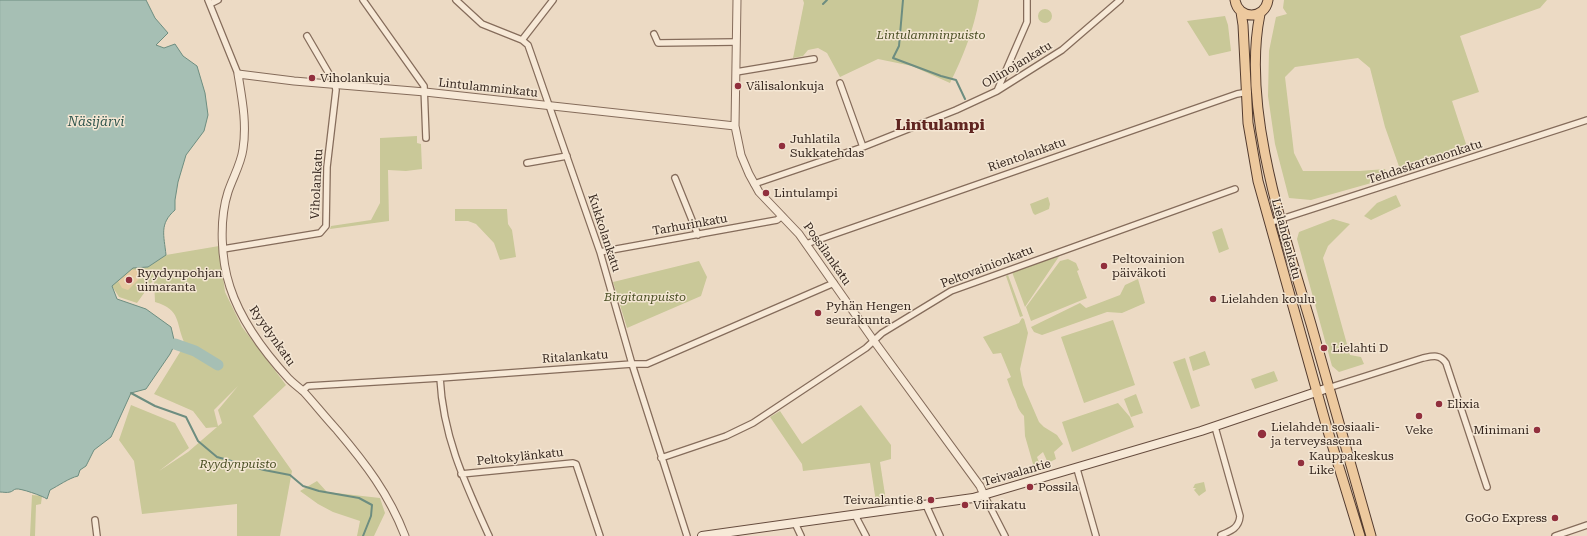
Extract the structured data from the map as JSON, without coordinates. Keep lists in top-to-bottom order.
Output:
{
  "streets": {
    "main road": ["Lielahdenkatu", "Teivaalantie"],
    "street": [
      "Ollinojankatu",
      "Lintulamminkatu",
      "Rientolankatu",
      "Tehdaskartanonkatu",
      "Viholankatu",
      "Tarhurinkatu",
      "Kukkolankatu",
      "Possilankatu",
      "Peltovainionkatu",
      "Ryydynkatu",
      "Ritalankatu",
      "Peltokylänkatu"
    ]
  },
  "crossings": [
    ["Ollinojankatu", "Possilankatu"],
    ["Lintulamminkatu", "Viholankatu"],
    ["Lintulamminkatu", "Kukkolankatu"],
    ["Lintulamminkatu", "Possilankatu"],
    ["Lintulamminkatu", "Ryydynkatu"],
    ["Rientolankatu", "Lielahdenkatu"],
    ["Rientolankatu", "Possilankatu"],
    ["Tehdaskartanonkatu", "Lielahdenkatu"],
    ["Viholankatu", "Ryydynkatu"],
    ["Tarhurinkatu", "Kukkolankatu"],
    ["Tarhurinkatu", "Possilankatu"],
    ["Kukkolankatu", "Peltovainionkatu"],
    ["Kukkolankatu", "Ritalankatu"],
    ["Lielahdenkatu", "Teivaalantie"],
    ["Possilankatu", "Peltovainionkatu"],
    ["Possilankatu", "Ritalankatu"],
    ["Possilankatu", "Teivaalantie"],
    ["Ryydynkatu", "Ritalankatu"]
  ],
  "districts": ["Lintulampi"],
  "water": ["Näsijärvi"],
  "parks": ["Lintulamminpuisto", "Birgitanpuisto", "Ryydynpuisto"],
  "places": [
    "Viholankuja",
    "Välisalonkuja",
    "Juhlatila Sukkatehdas",
    "Lintulampi",
    "Peltovainion päiväkoti",
    "Ryydynpohjan uimaranta",
    "Lielahden koulu",
    "Pyhän Hengen seurakunta",
    "Lielahti D",
    "Elixia",
    "Veke",
    "Minimani",
    "Lielahden sosiaali- ja terveysasema",
    "Kauppakeskus Like",
    "Possila",
    "Teivaalantie 8",
    "Viirakatu",
    "GoGo Express"
  ]
}
